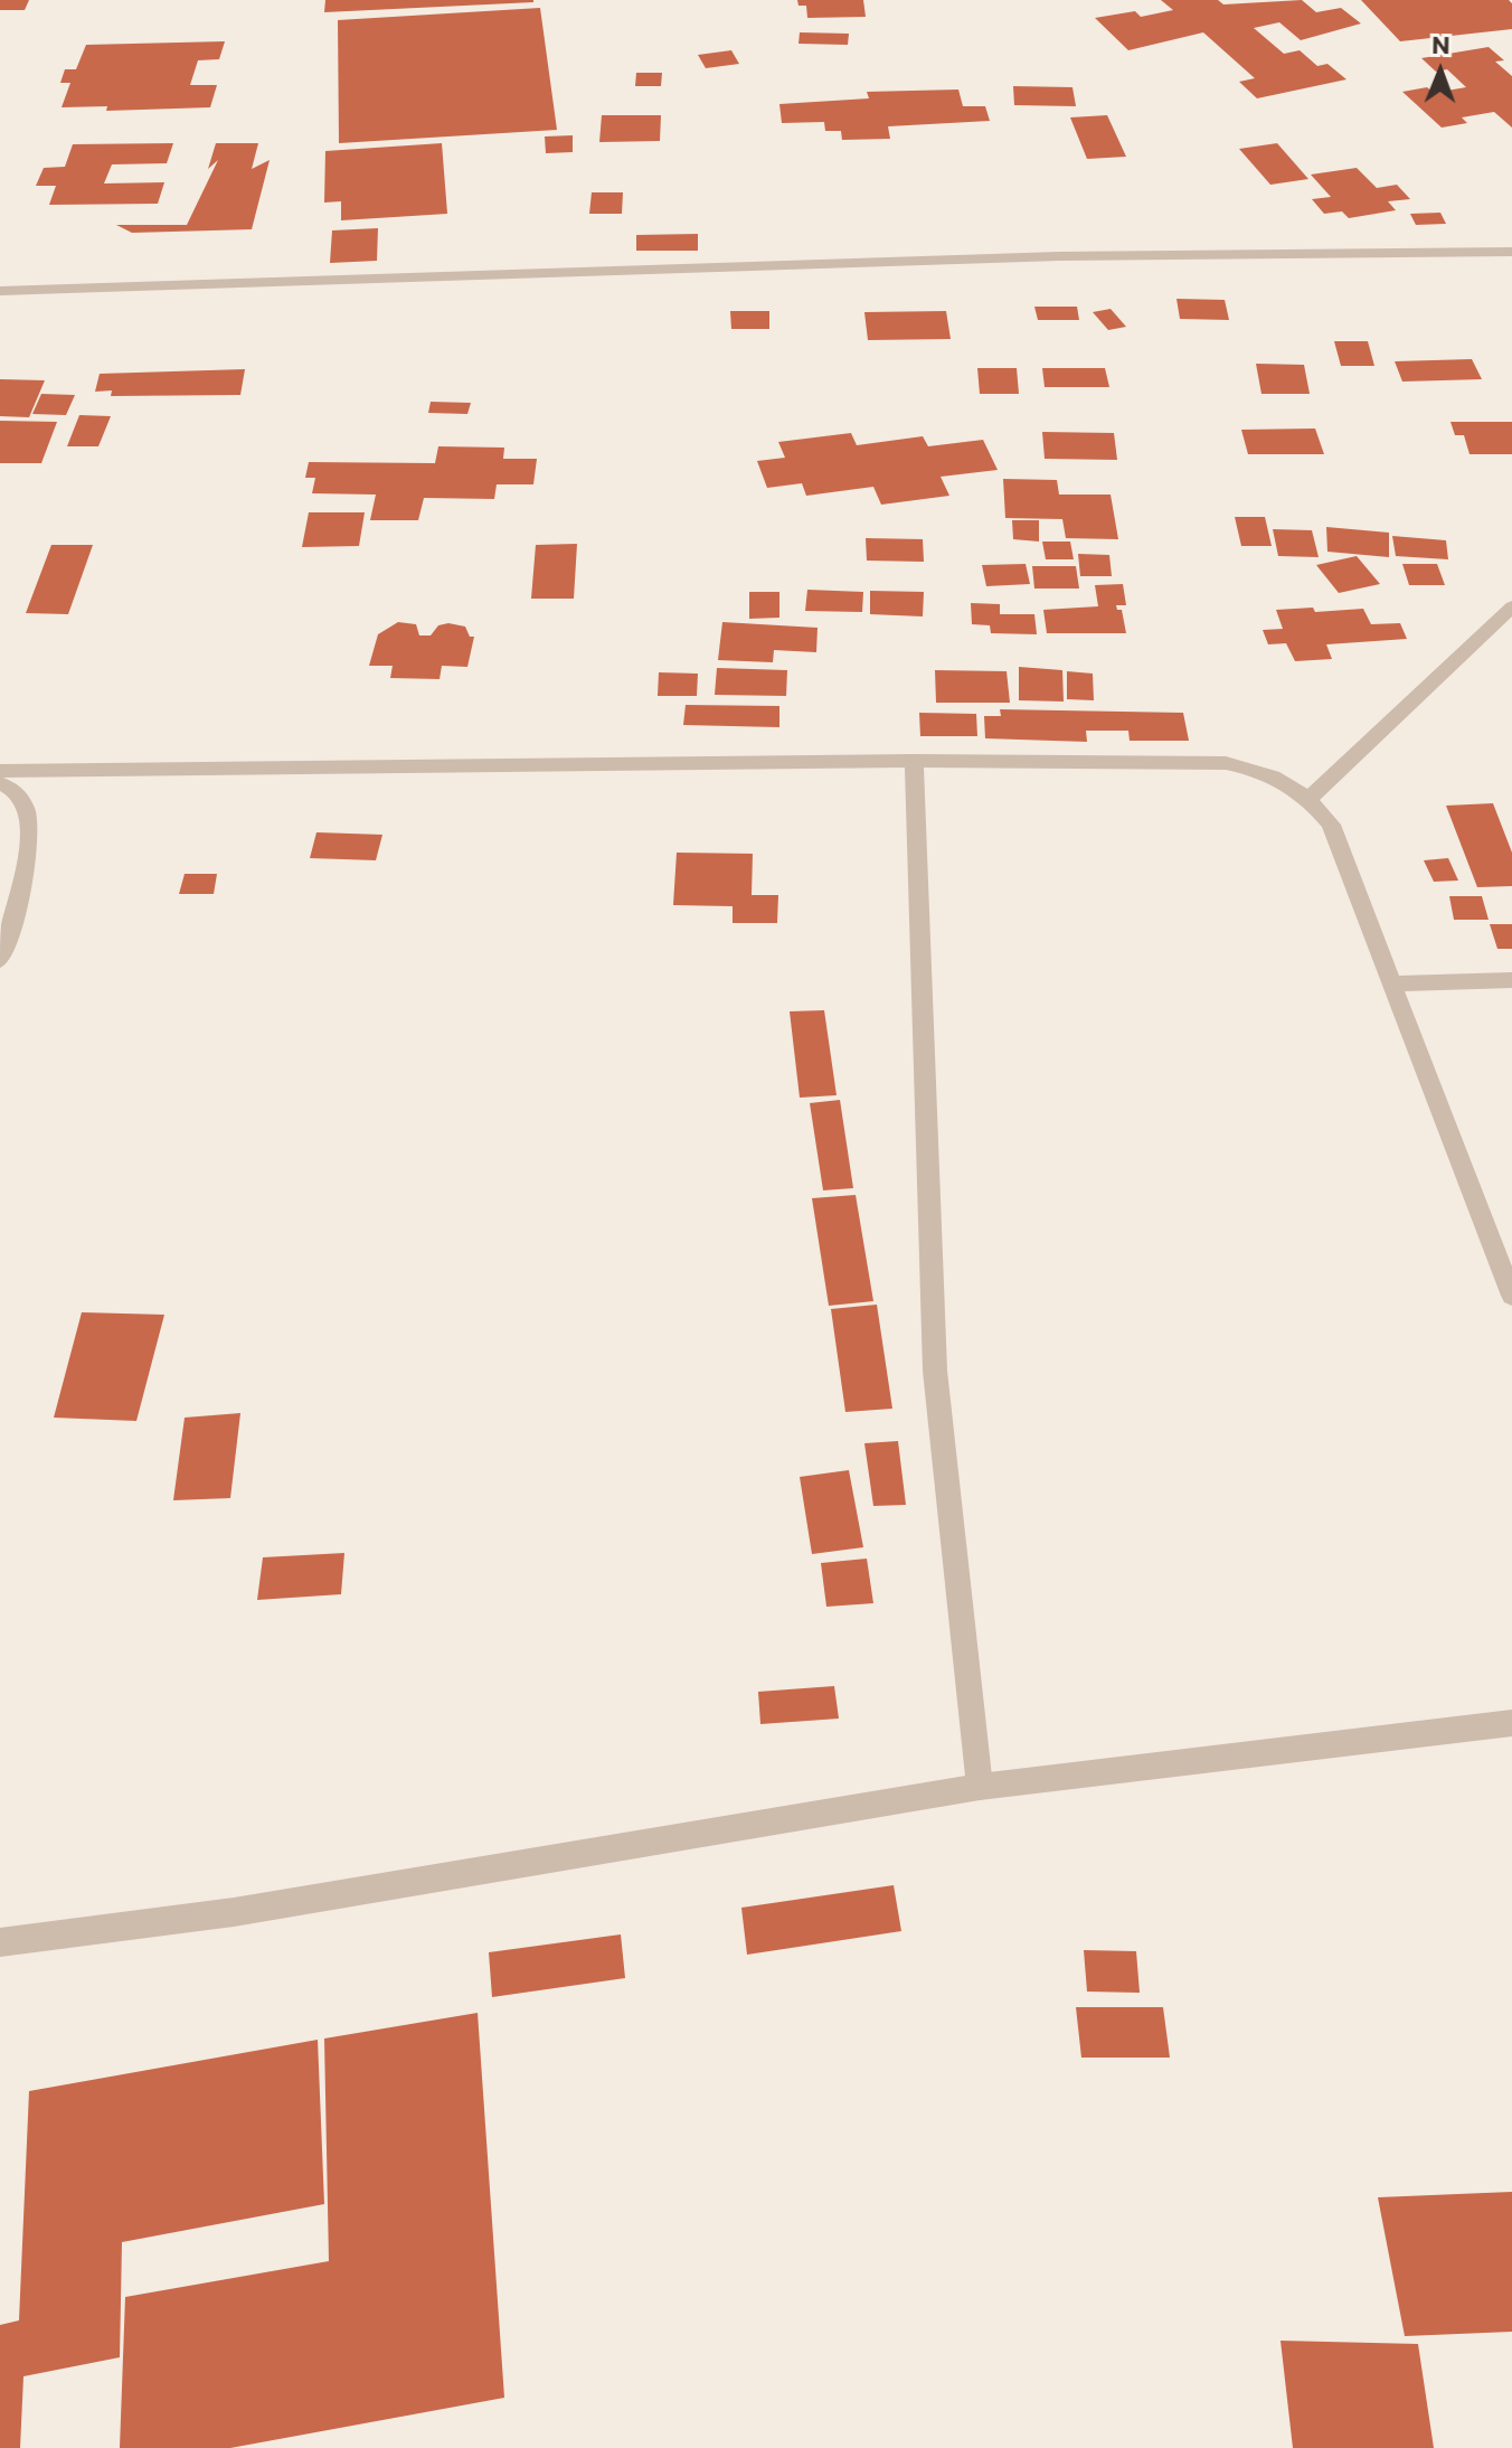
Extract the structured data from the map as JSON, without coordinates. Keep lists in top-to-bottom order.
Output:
{
  "north": "top"
}
